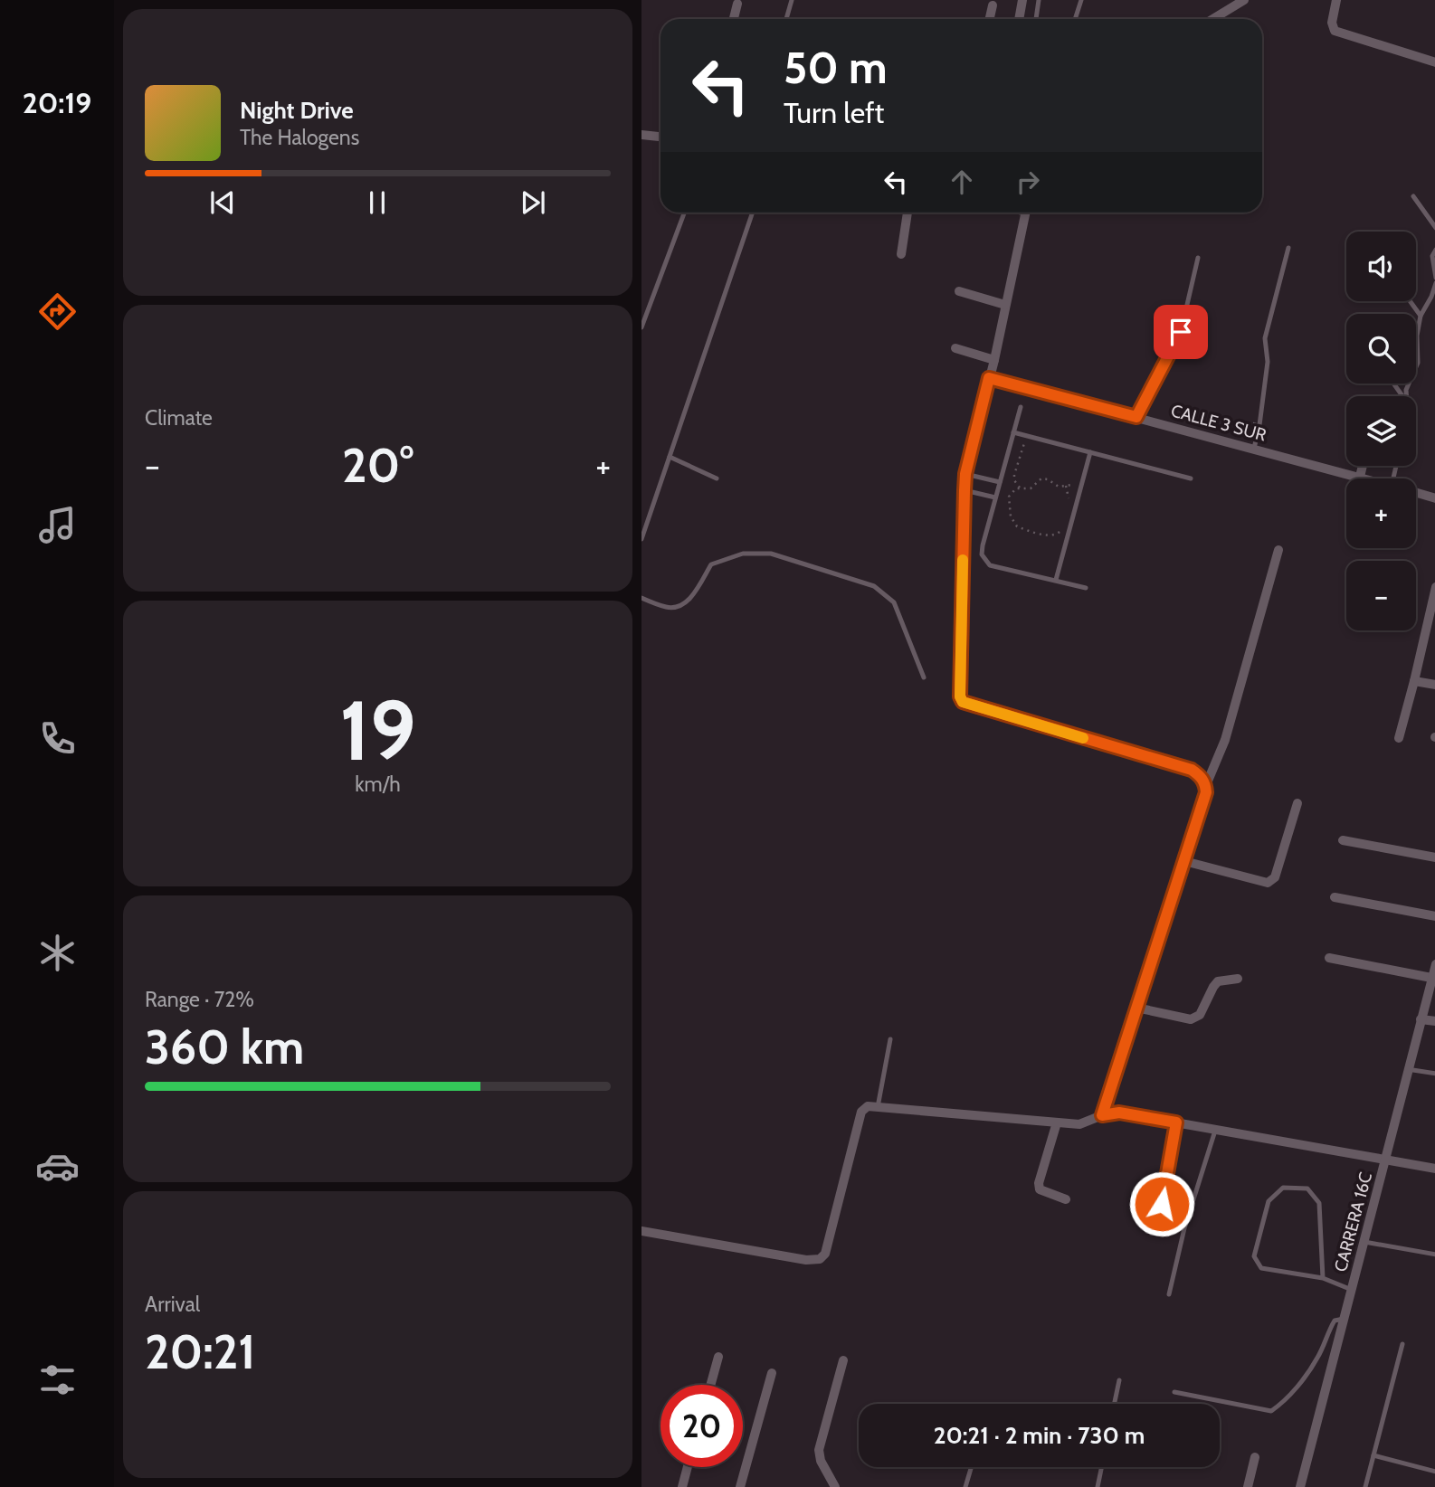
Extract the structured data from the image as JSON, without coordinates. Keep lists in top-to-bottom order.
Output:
{
  "streets": {
    "street": ["CALLE 3 SUR", "CARRERA 16C"]
  },
  "page": {
    "tabs": "20:19",
    "turn": ["50 m", "Turn left"],
    "song": ["Night Drive", "The Halogens"],
    "map_buttons": ["+", "−"],
    "tile": [
      "Climate",
      ["19", "km/h"],
      ["Range · 72%", "360 km"],
      ["Arrival", "20:21"]
    ],
    "heat": ["−", "20°", "+"],
    "limit": "20",
    "trip": "20:21 · 2 min · 730 m"
  }
}
